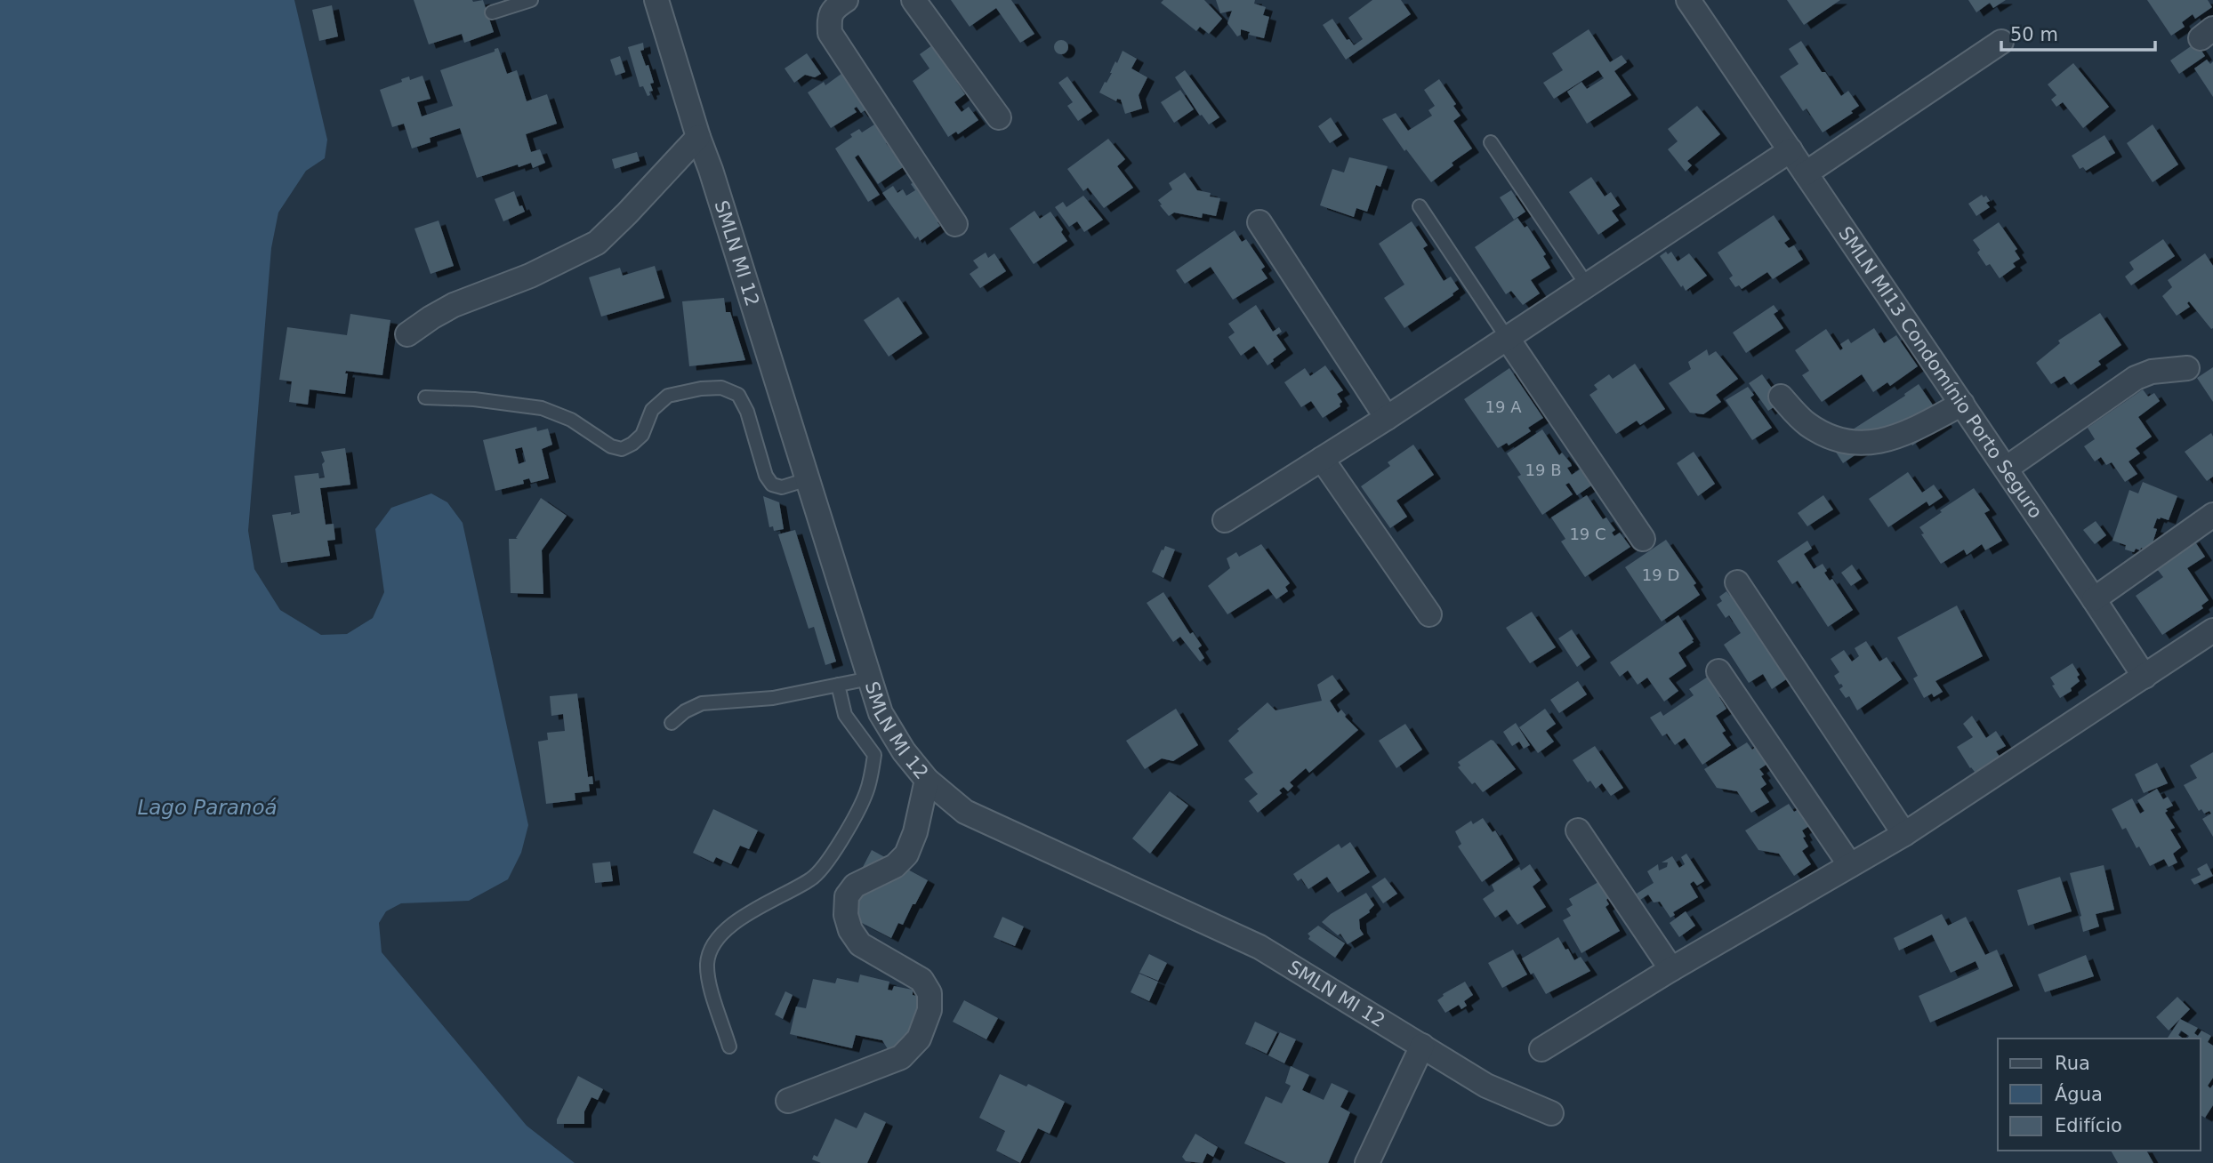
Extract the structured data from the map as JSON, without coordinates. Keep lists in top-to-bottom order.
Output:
{
  "streets": {
    "street": ["SMLN MI 12", "SMLN MI13 Condomínio Porto Seguro"]
  },
  "water": ["Lago Paranoá"],
  "house_numbers": [
    "19 A",
    "19 B",
    "19 C",
    "19 D"
  ],
  "legend": ["Rua", "Água", "Edifício"],
  "scale_bar": "50 m"
}
